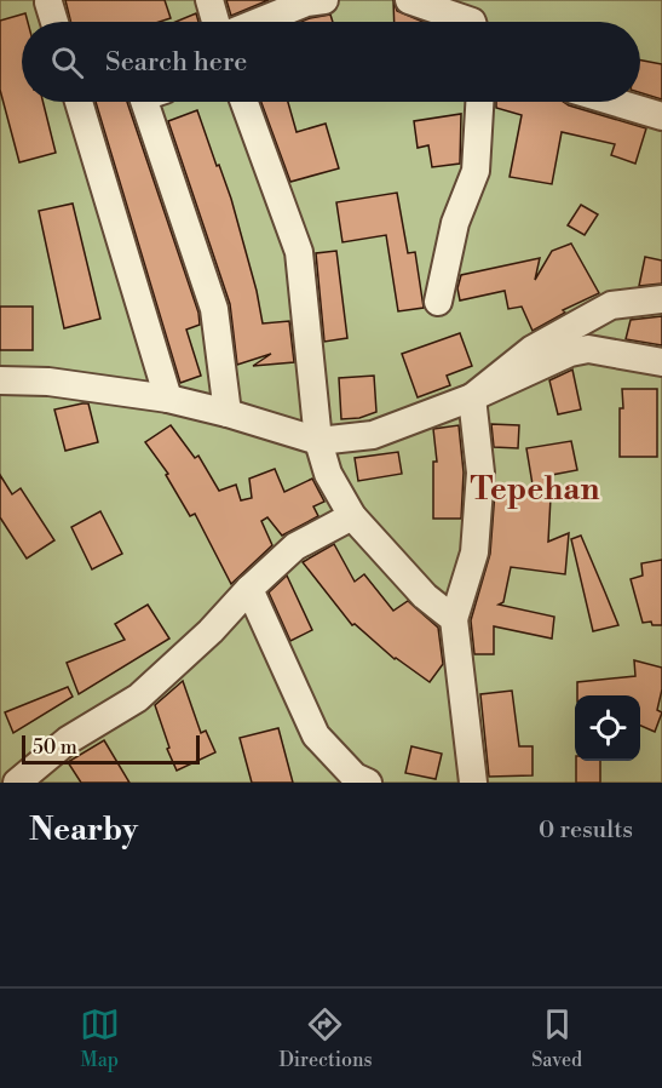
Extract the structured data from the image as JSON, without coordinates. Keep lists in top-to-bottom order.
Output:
{
  "districts": ["Tepehan"],
  "scale_bar": "50 m",
  "page": {
    "search": "Search here",
    "scale": "50 m",
    "heading": ["Nearby", "0 results"],
    "nav": ["Map", "Directions", "Saved"]
  }
}
